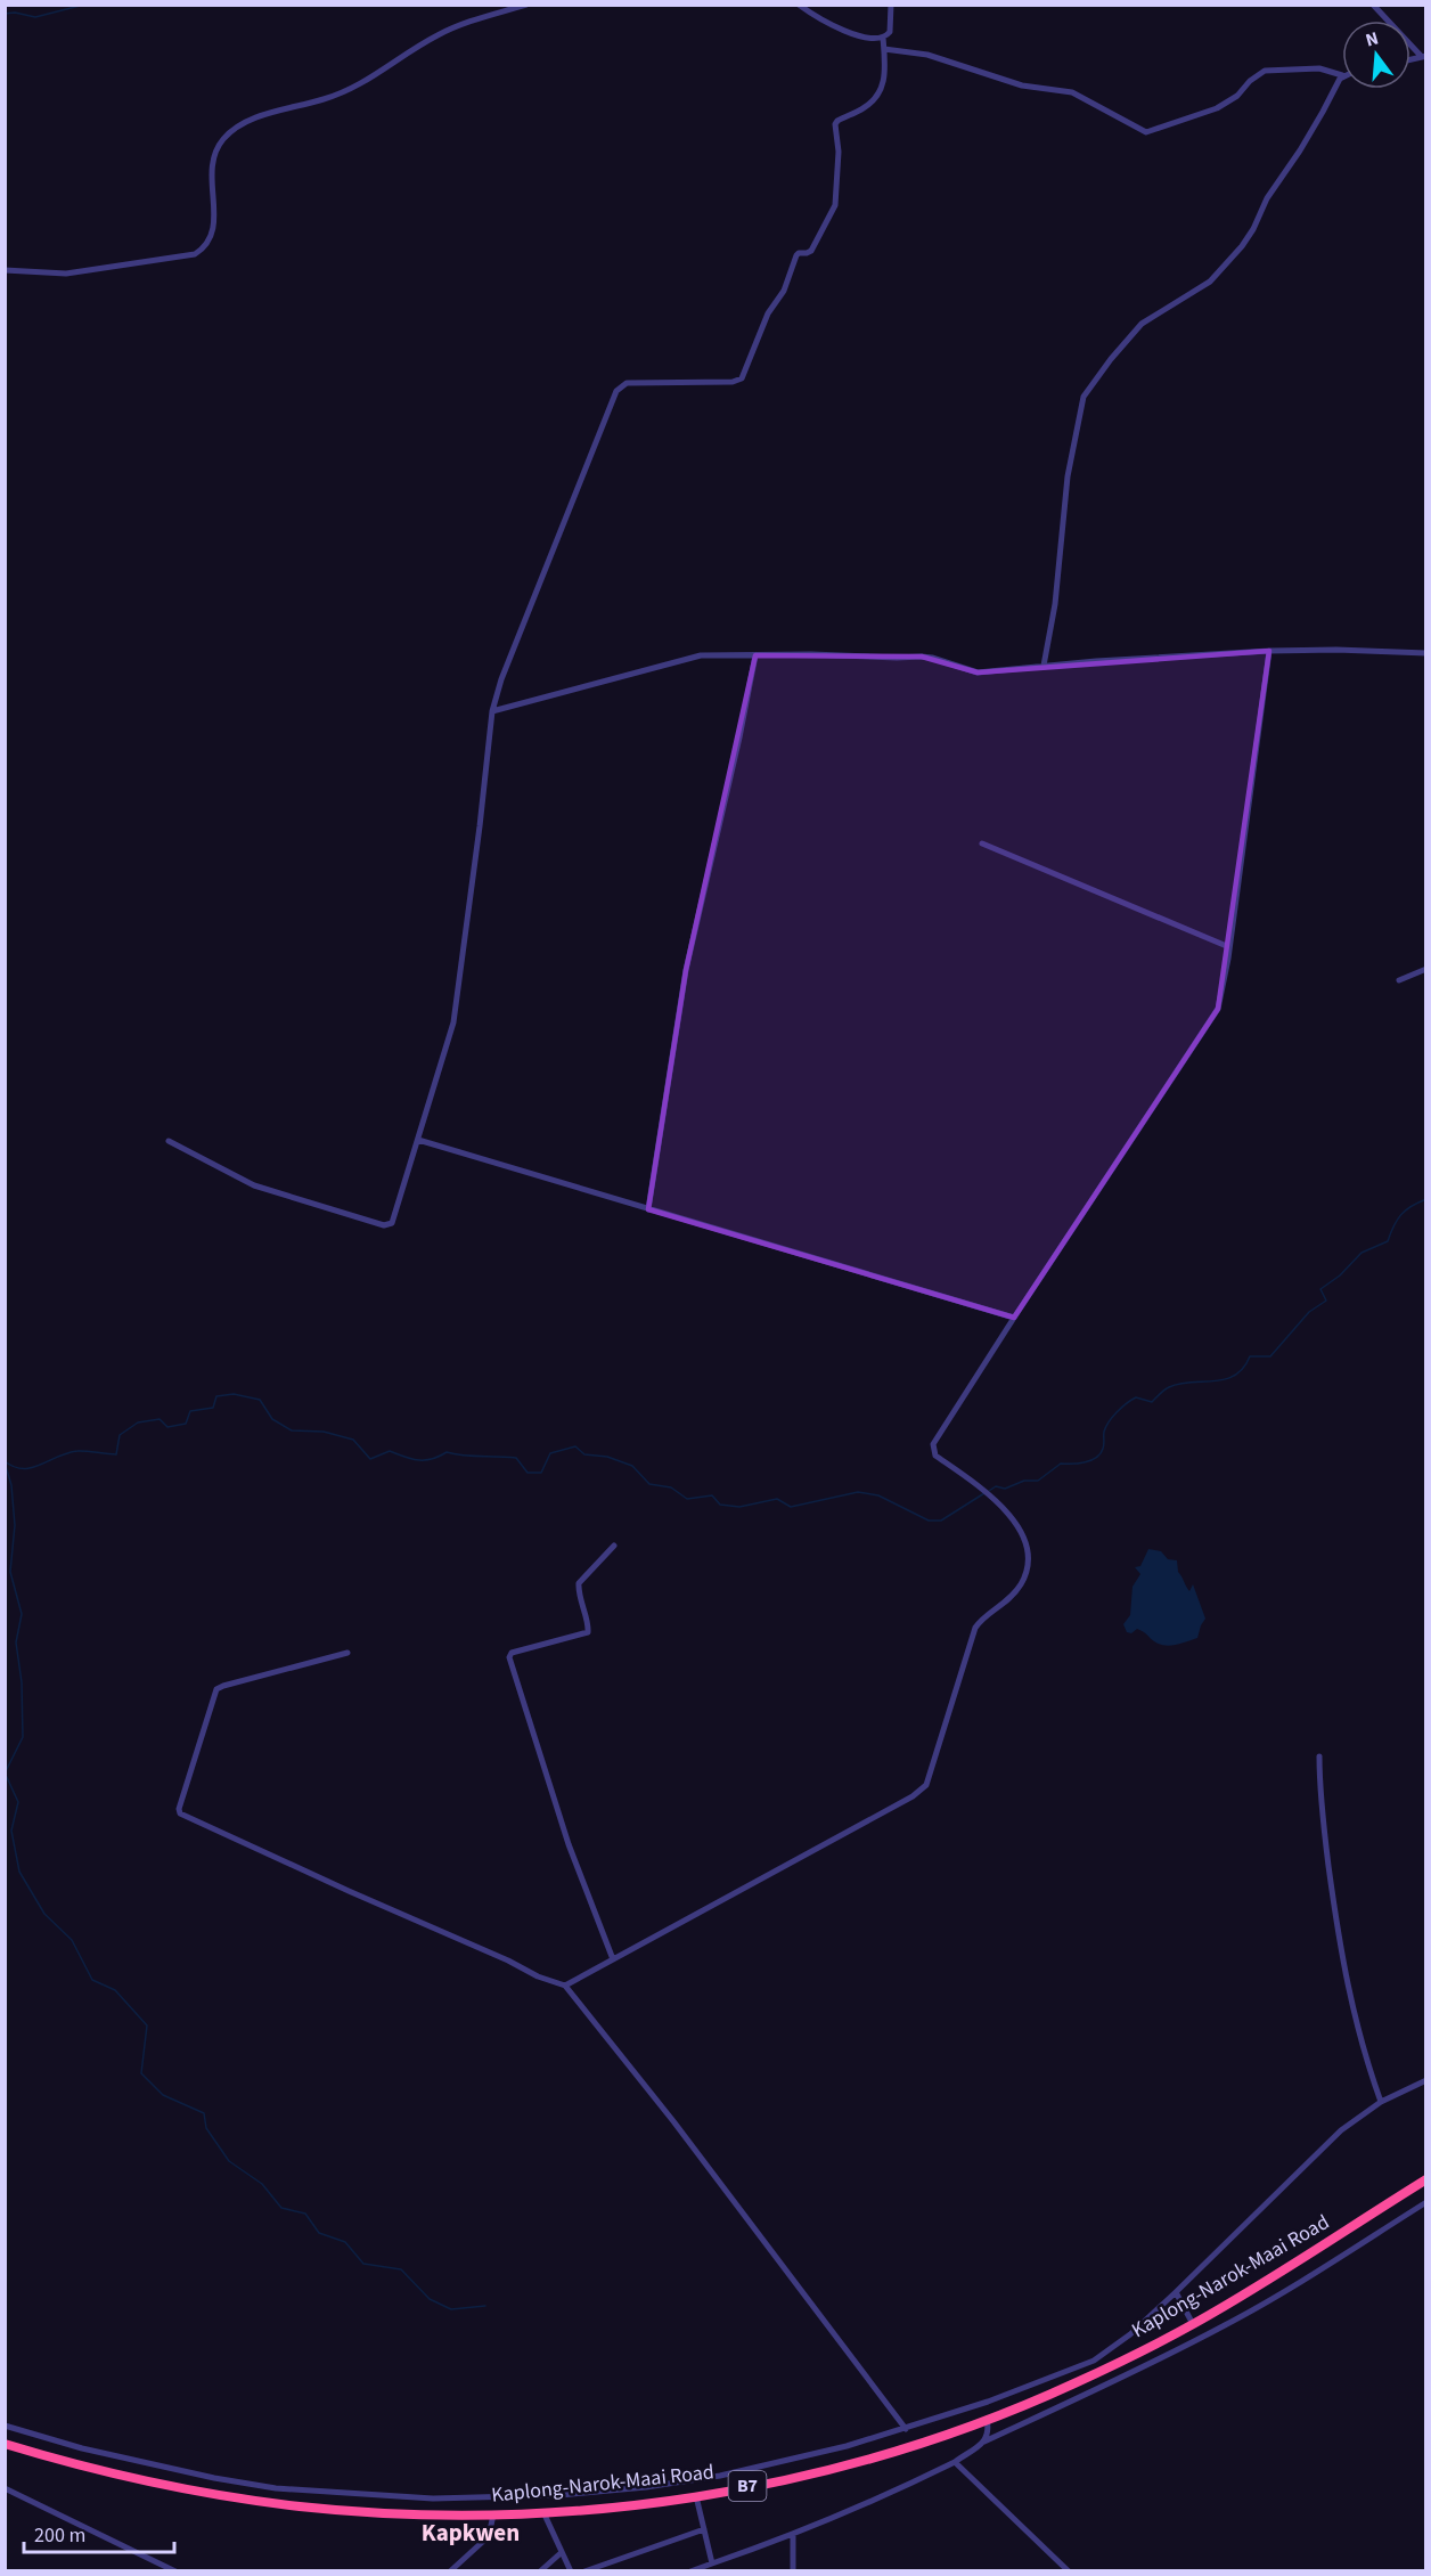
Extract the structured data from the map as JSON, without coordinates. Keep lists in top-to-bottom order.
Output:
{
  "streets": {
    "highway": ["Kaplong-Narok-Maai Road", "B7"]
  },
  "districts": ["Kapkwen"],
  "scale_bar": "200 m",
  "north": "top"
}
